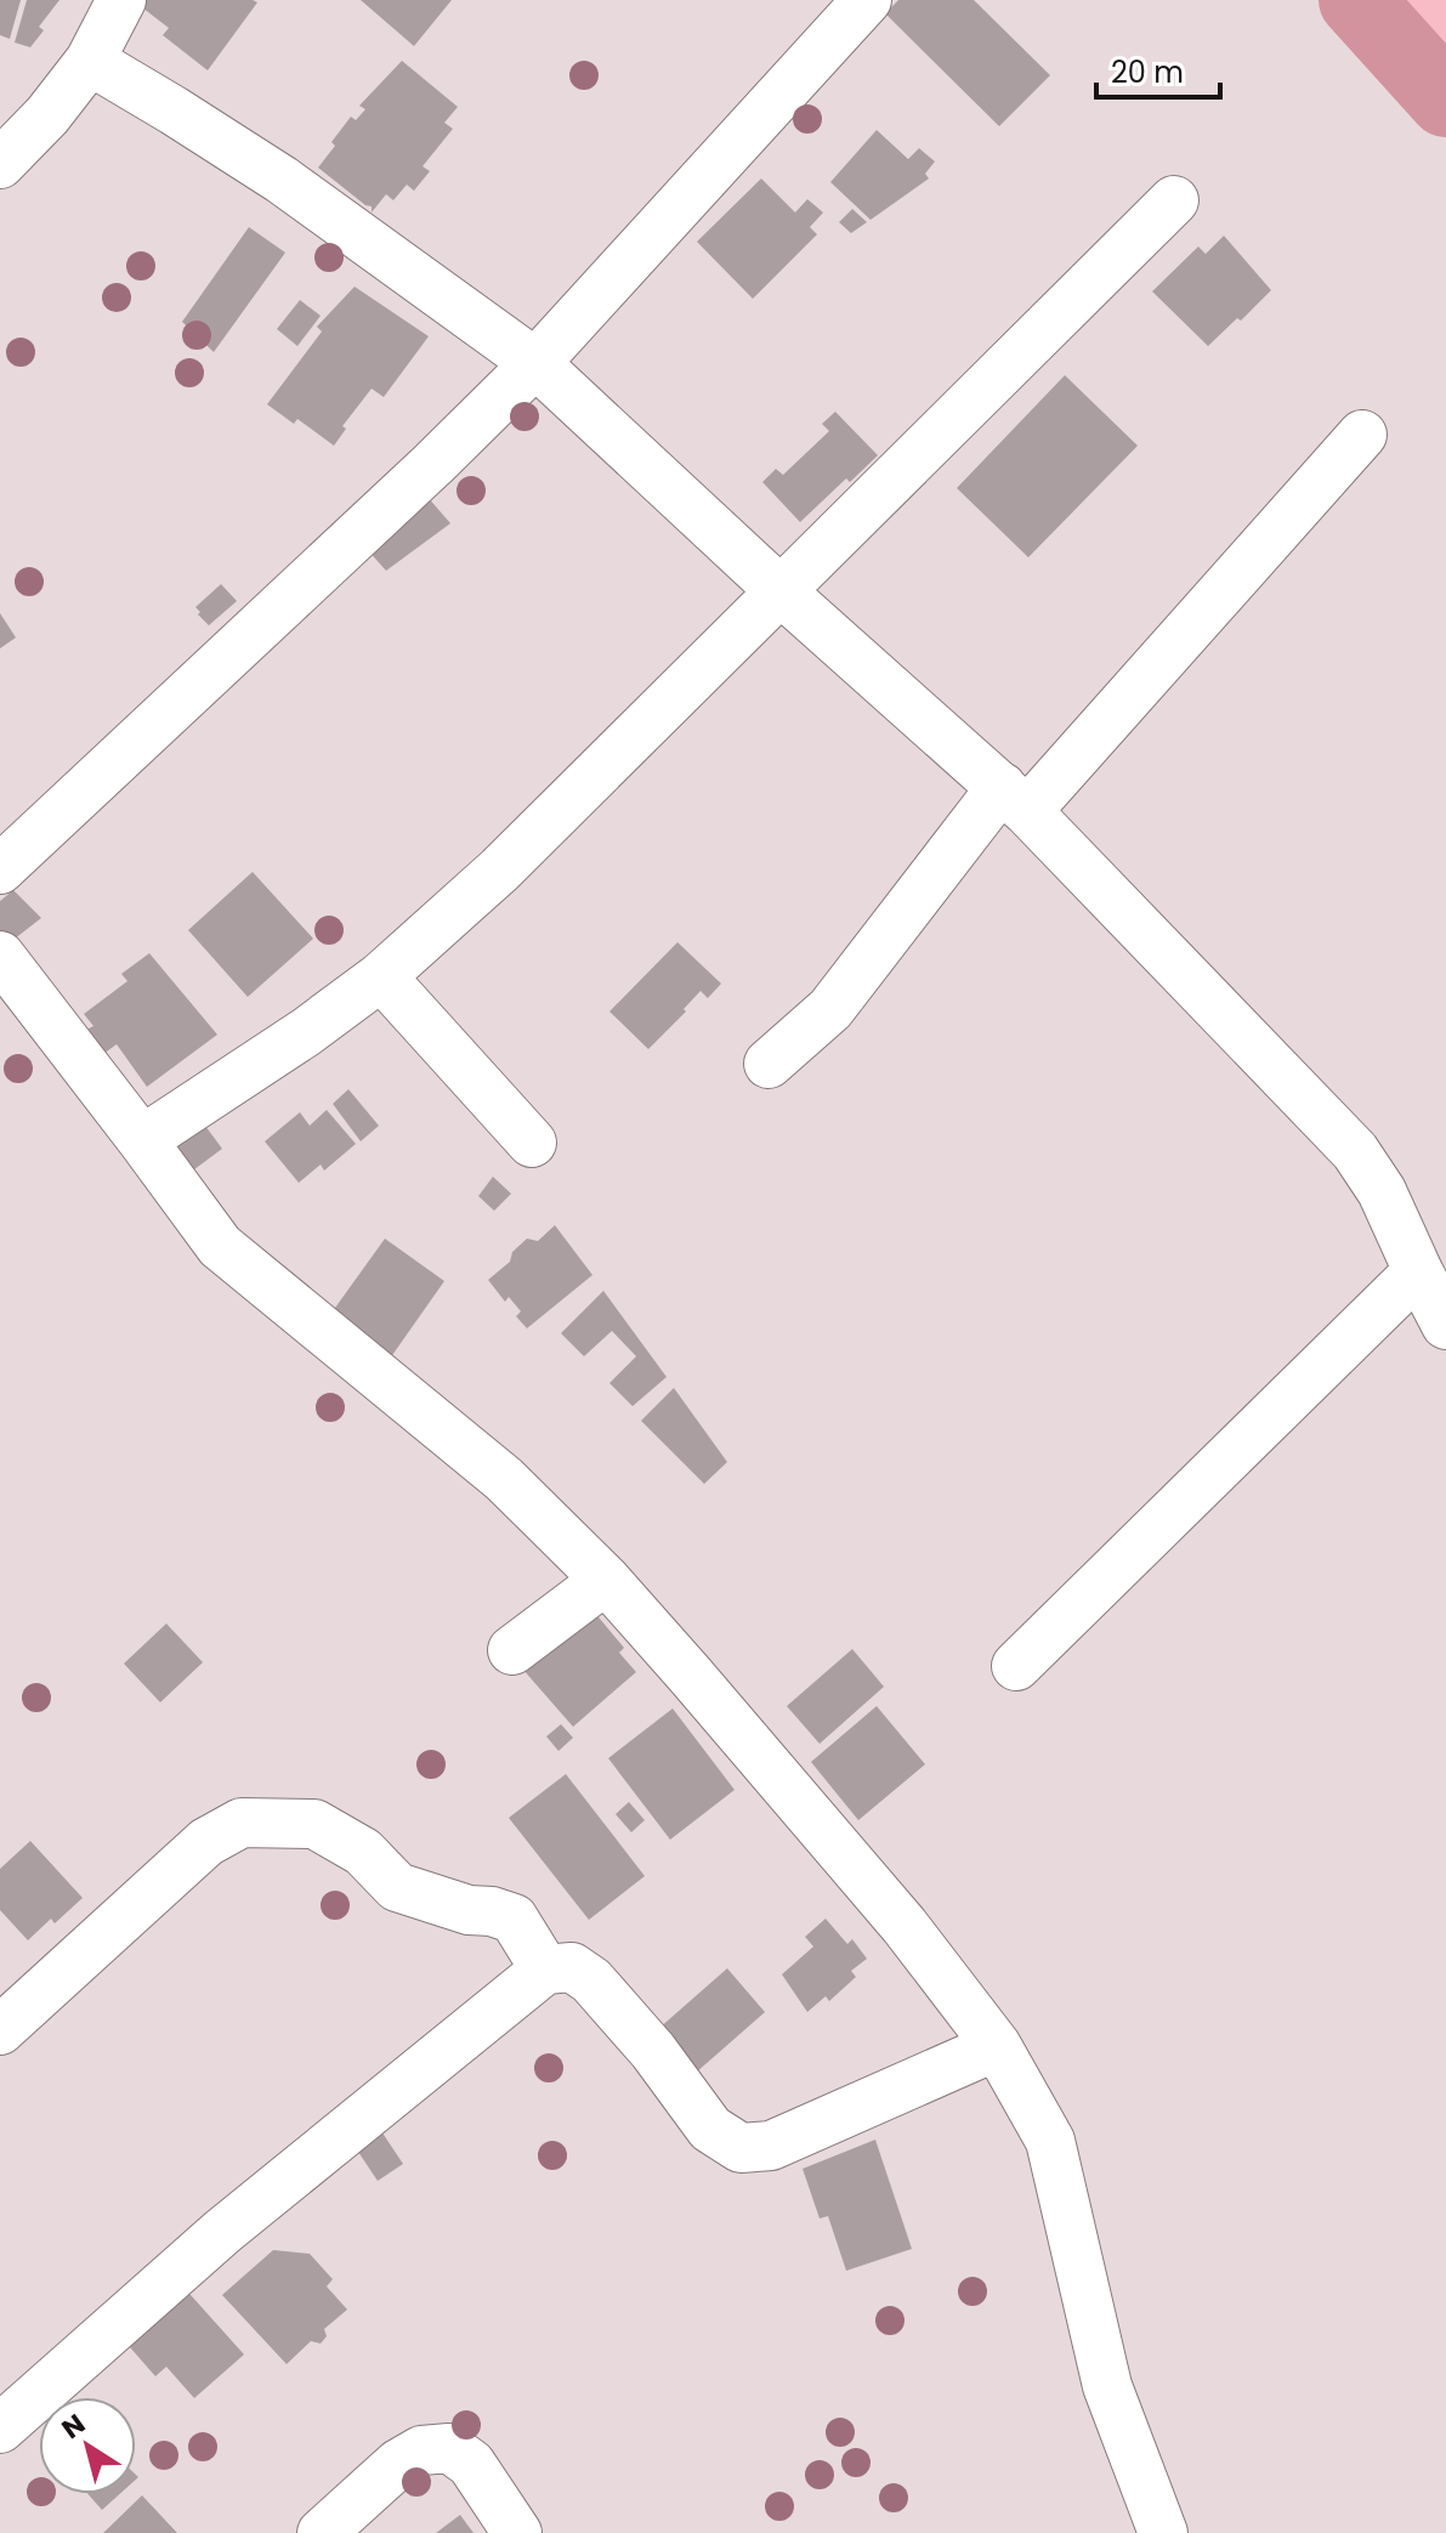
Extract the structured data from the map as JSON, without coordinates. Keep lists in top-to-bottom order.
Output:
{
  "scale_bar": "20 m",
  "north": "top left"
}
